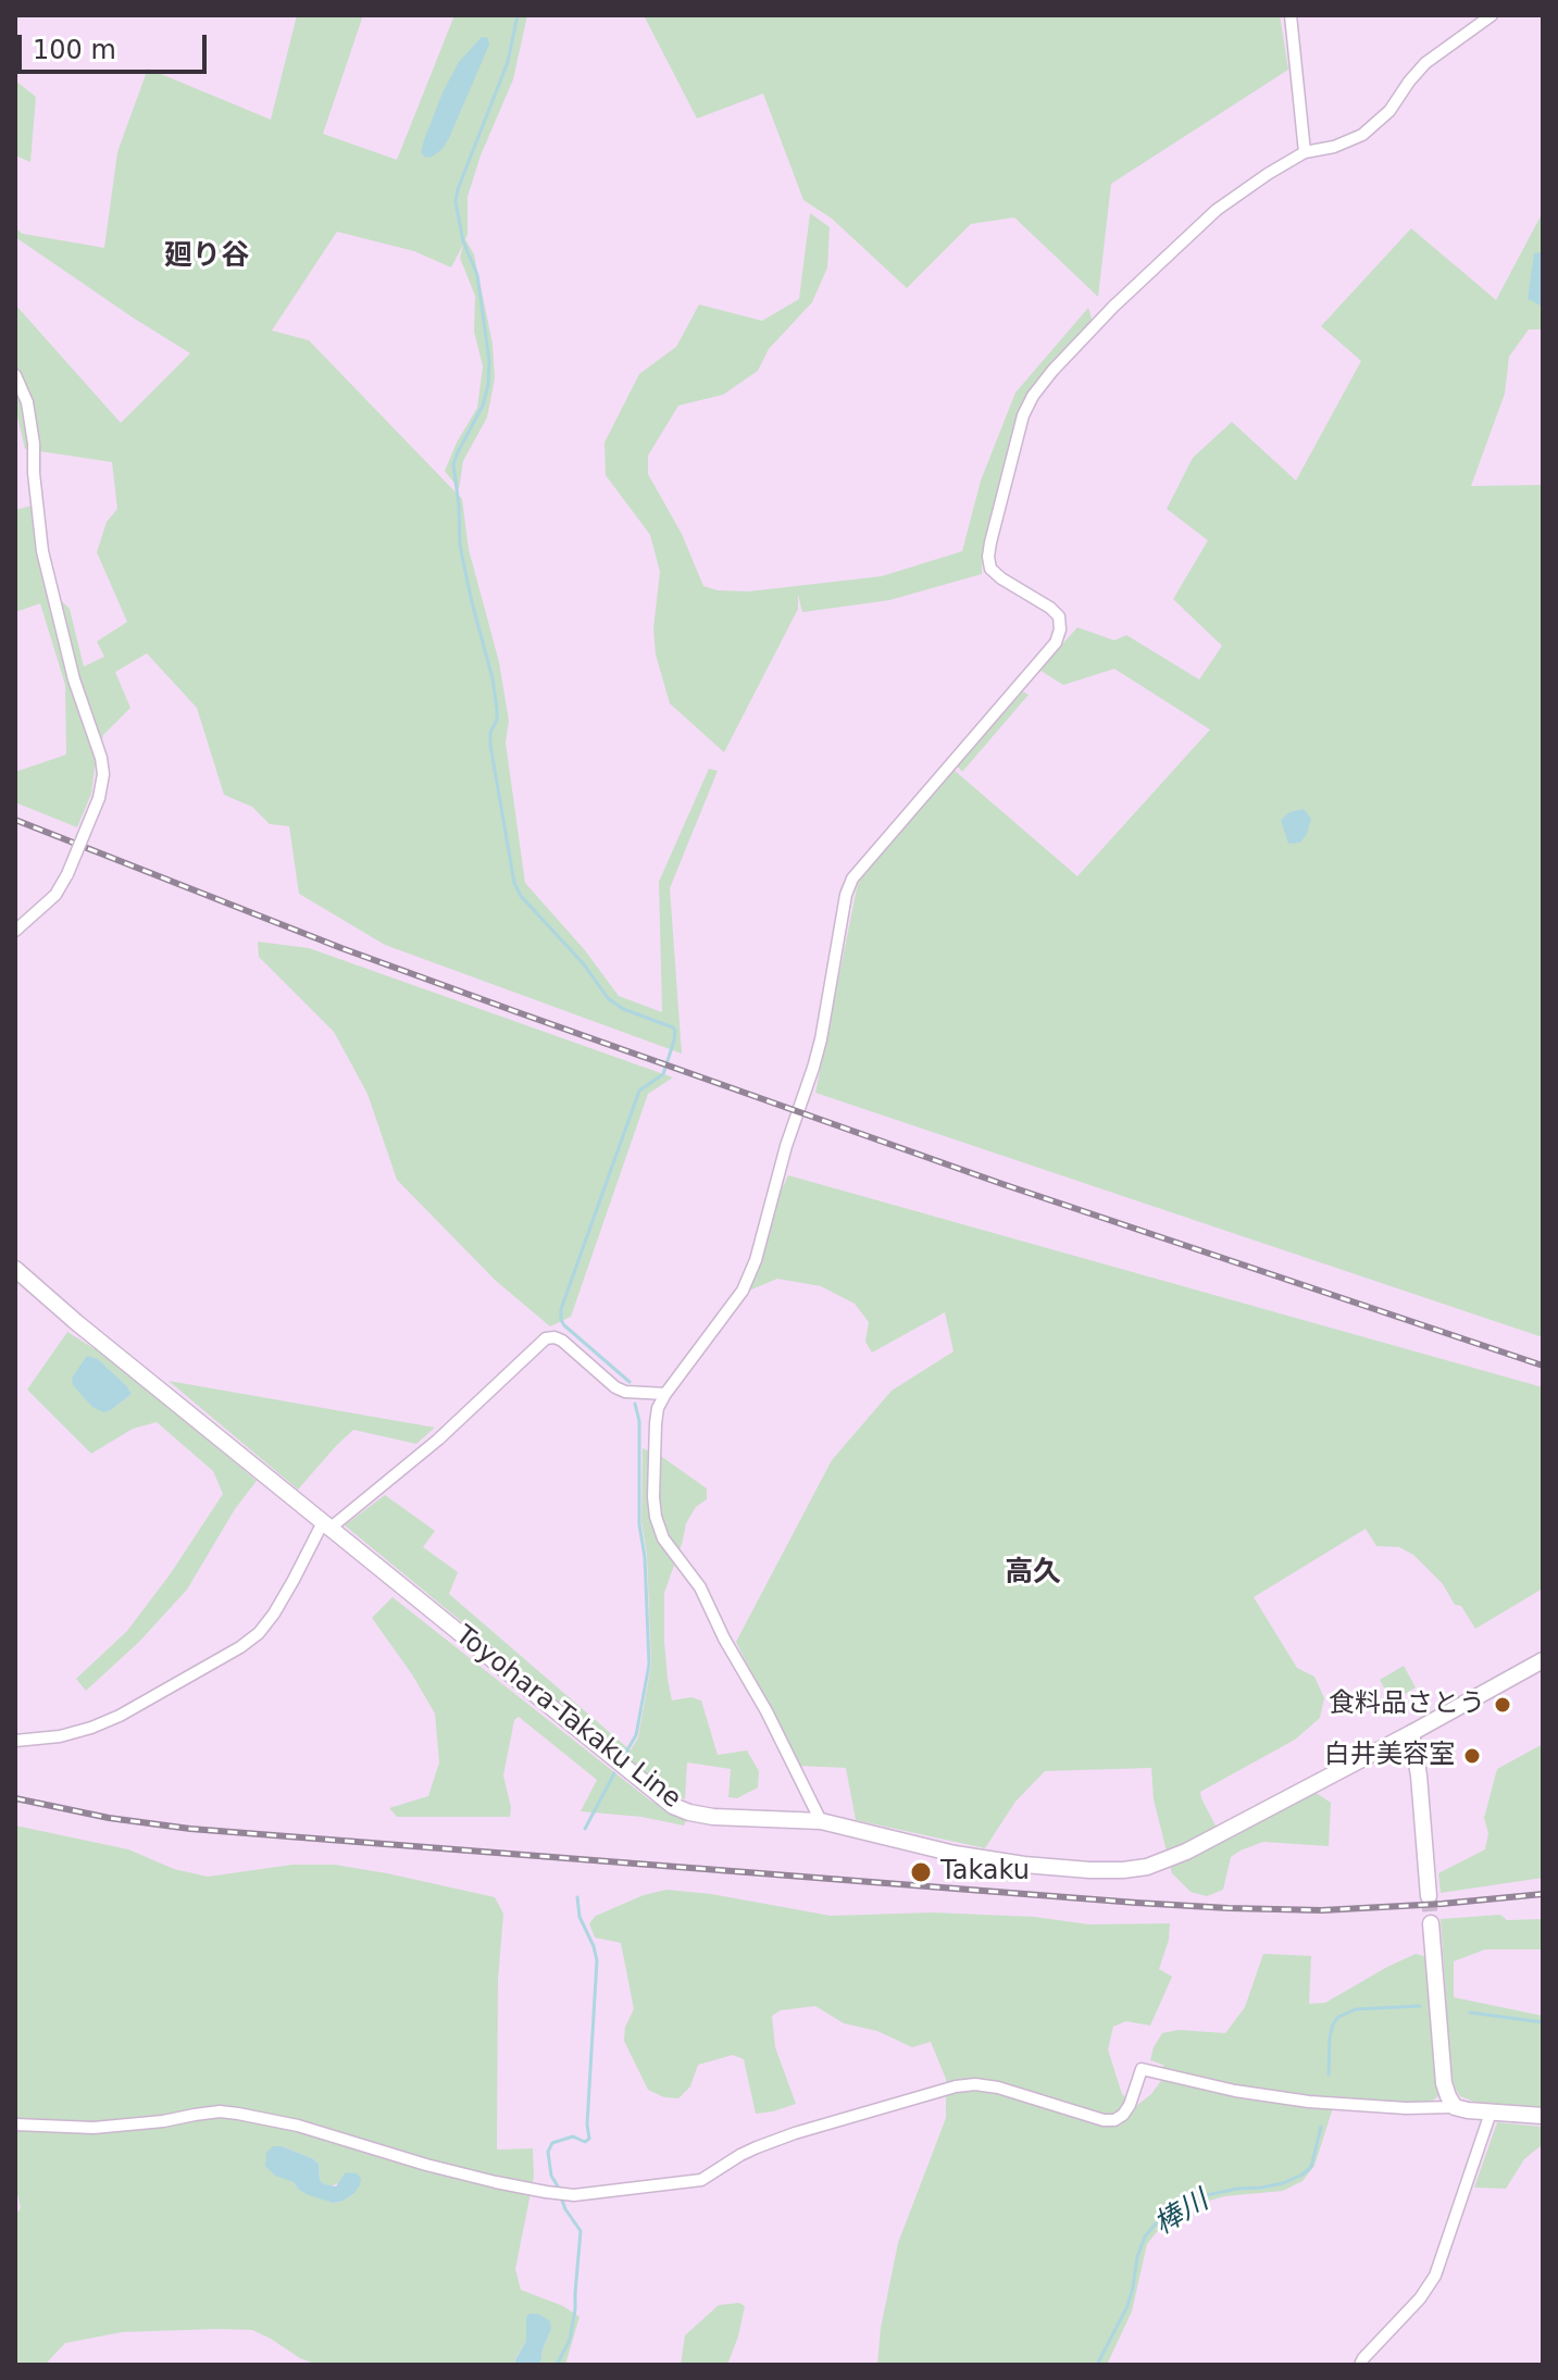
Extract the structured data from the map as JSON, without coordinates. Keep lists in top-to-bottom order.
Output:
{
  "streets": {
    "main road": ["Toyohara-Takaku Line"]
  },
  "districts": ["廻り谷", "高久"],
  "water": ["棒川"],
  "places": ["食料品さとう", "白井美容室", "Takaku"],
  "scale_bar": "100 m"
}
